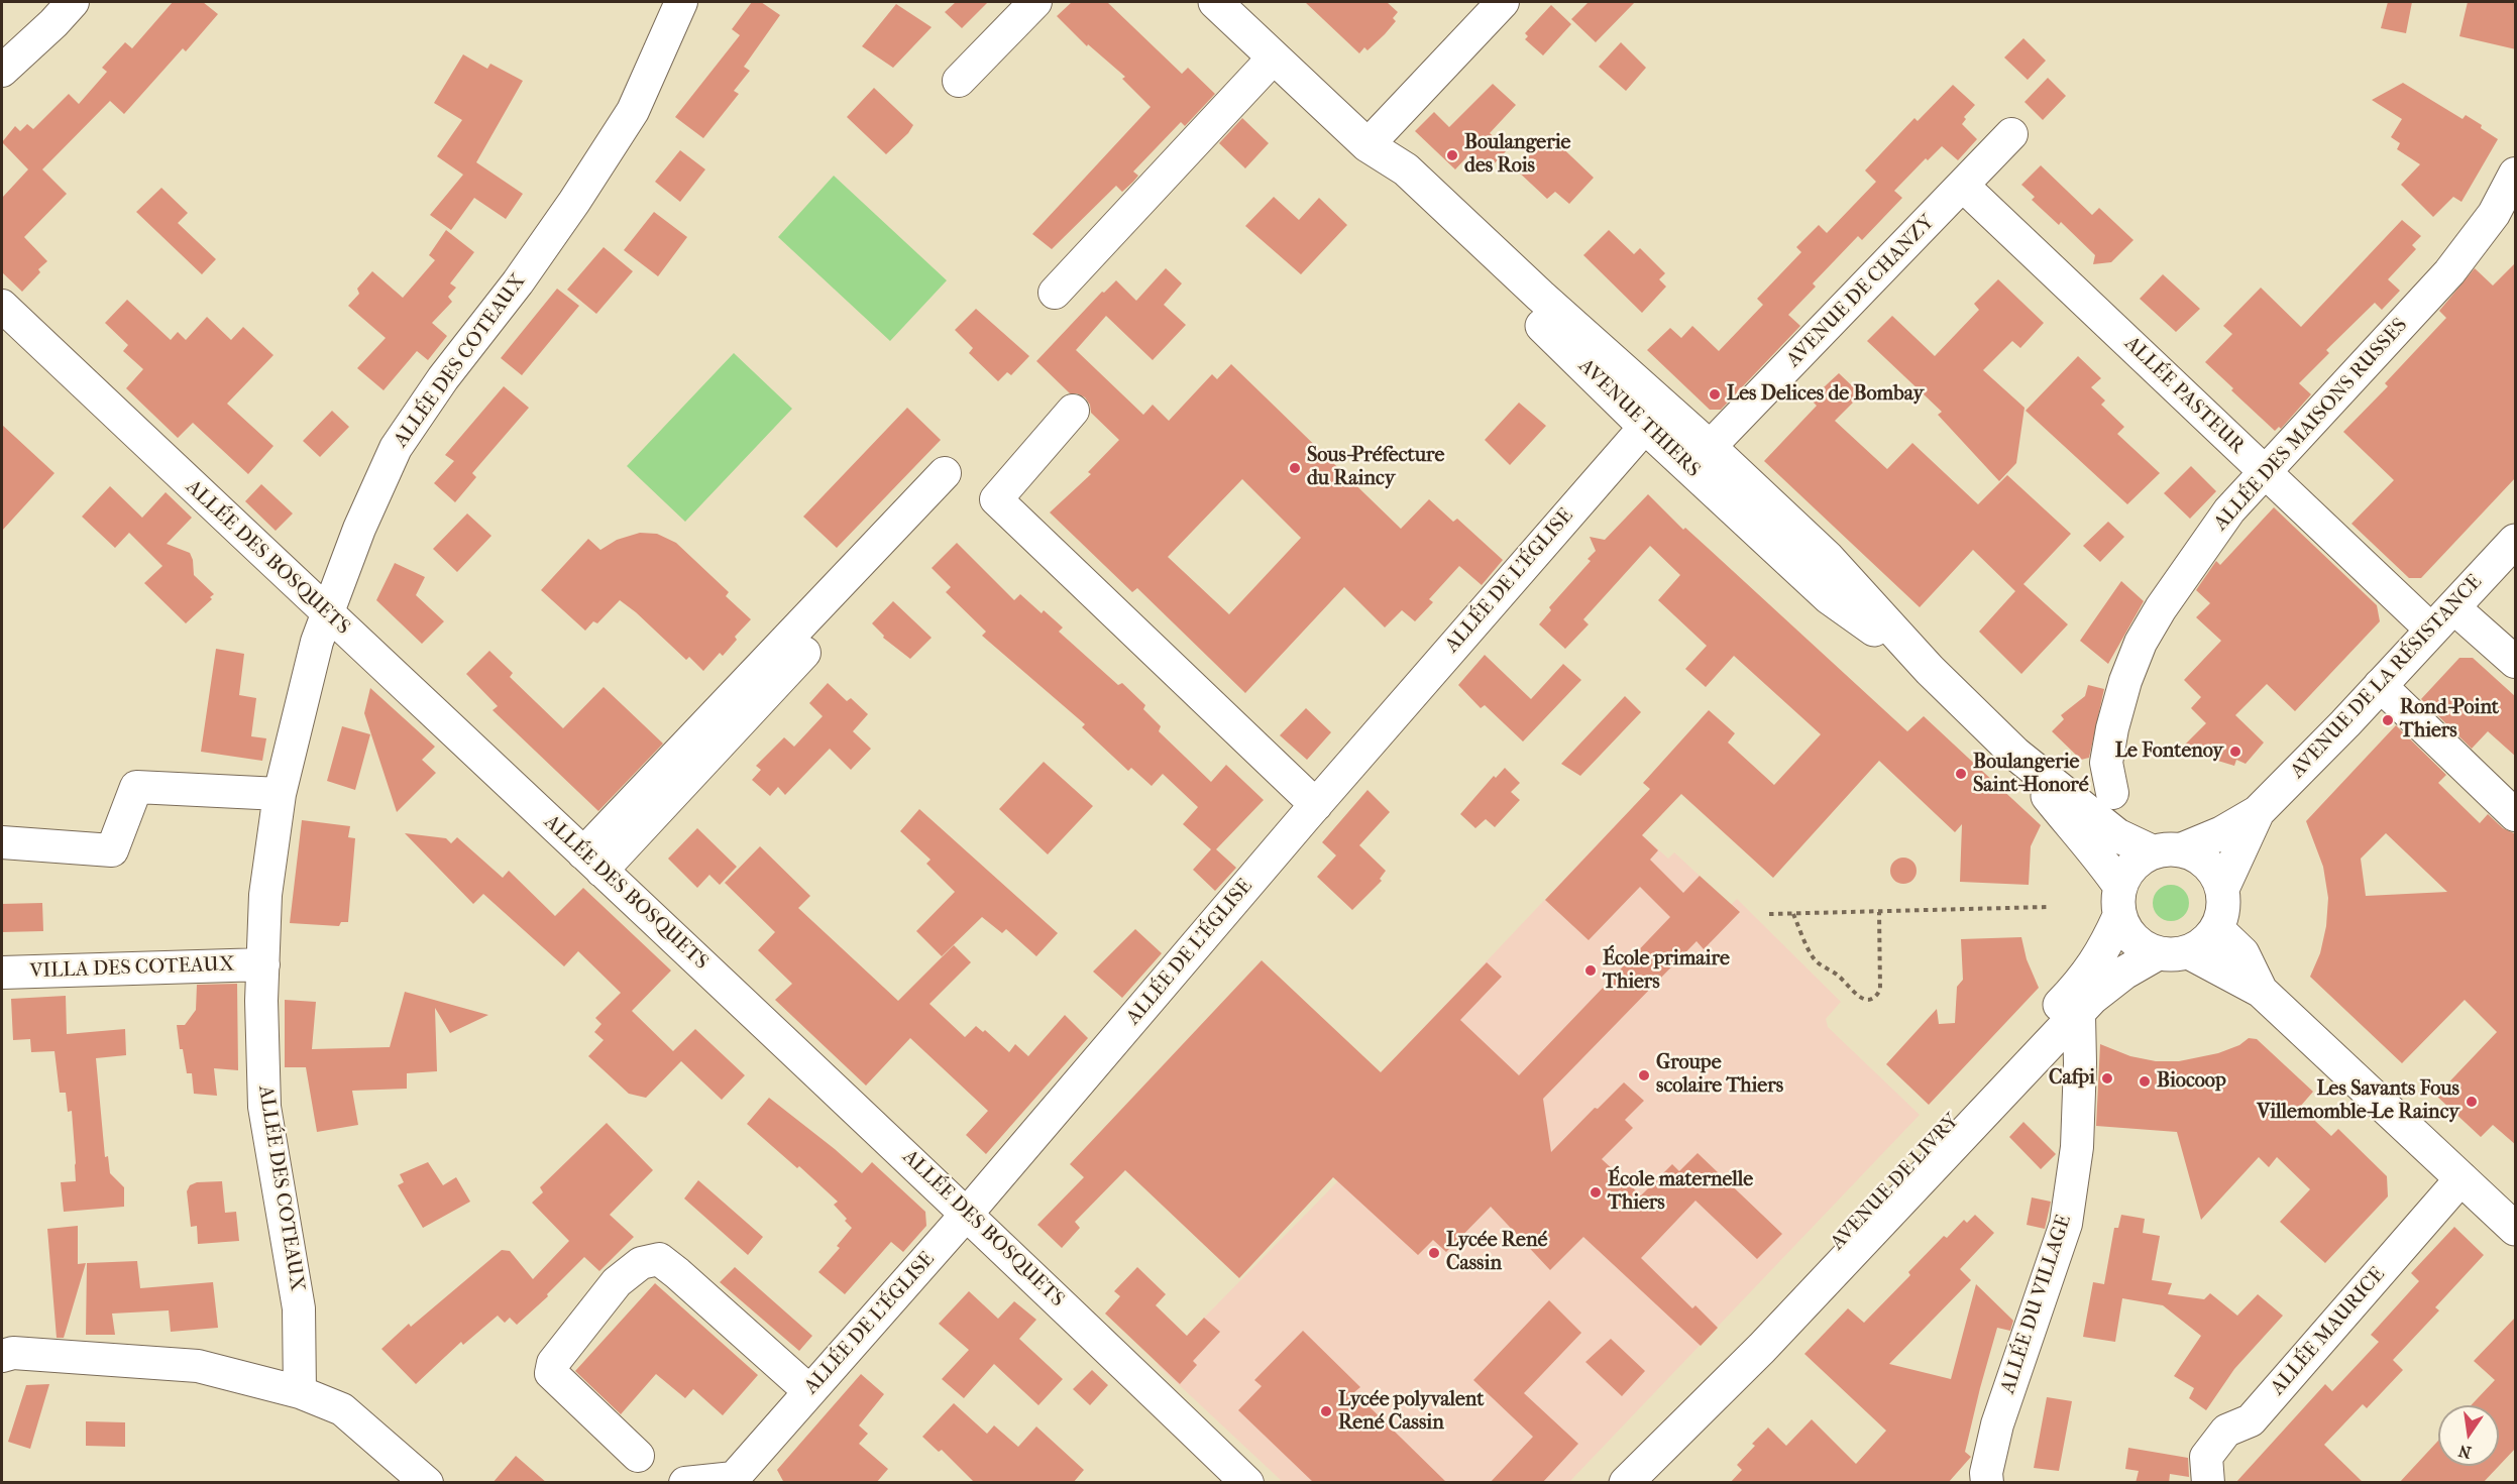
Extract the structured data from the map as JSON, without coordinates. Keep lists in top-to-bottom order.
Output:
{
  "streets": {
    "main road": ["AVENUE THIERS", "AVENUE DE LA RÉSISTANCE", "AVENUE DE LIVRY"],
    "street": [
      "AVENUE DE CHANZY",
      "ALLÉE DES COTEAUX",
      "ALLÉE PASTEUR",
      "ALLÉE DES MAISONS RUSSES",
      "ALLÉE DES BOSQUETS",
      "ALLÉE DE L'ÉGLISE",
      "VILLA DES COTEAUX",
      "ALLÉE DU VILLAGE",
      "ALLÉE MAURICE"
    ]
  },
  "crossings": [
    ["AVENUE DE CHANZY", "ALLÉE PASTEUR"],
    ["AVENUE DE CHANZY", "AVENUE THIERS"],
    ["ALLÉE DES COTEAUX", "ALLÉE DES BOSQUETS"],
    ["ALLÉE DES COTEAUX", "VILLA DES COTEAUX"],
    ["ALLÉE PASTEUR", "ALLÉE DES MAISONS RUSSES"],
    ["ALLÉE PASTEUR", "AVENUE DE LA RÉSISTANCE"],
    ["AVENUE THIERS", "ALLÉE DE L'ÉGLISE"],
    ["AVENUE THIERS", "AVENUE DE LA RÉSISTANCE"],
    ["AVENUE THIERS", "AVENUE DE LIVRY"],
    ["ALLÉE DES BOSQUETS", "ALLÉE DE L'ÉGLISE"],
    ["AVENUE DE LA RÉSISTANCE", "AVENUE DE LIVRY"],
    ["AVENUE DE LIVRY", "ALLÉE DU VILLAGE"]
  ],
  "places": [
    "Boulangerie des Rois",
    "Les Delices de Bombay",
    "Sous-Préfecture du Raincy",
    "Rond-Point Thiers",
    "Le Fontenoy",
    "Boulangerie Saint-Honoré",
    "École primaire Thiers",
    "Groupe scolaire Thiers",
    "Cafpi",
    "Biocoop",
    "Les Savants Fous Villemomble-Le Raincy",
    "École maternelle Thiers",
    "Lycée René Cassin",
    "Lycée polyvalent René Cassin"
  ],
  "north": "bottom"
}
